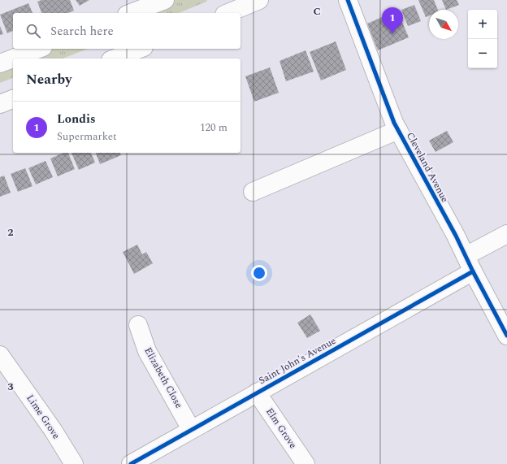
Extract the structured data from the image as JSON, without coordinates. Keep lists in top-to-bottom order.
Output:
{
  "streets": {
    "street": [
      "Cleveland Avenue",
      "Saint John's Avenue",
      "Elizabeth Close",
      "Lime Grove",
      "Elm Grove"
    ]
  },
  "crossings": [
    ["Cleveland Avenue", "Saint John's Avenue"],
    ["Saint John's Avenue", "Elizabeth Close"],
    ["Saint John's Avenue", "Elm Grove"]
  ],
  "north": "bottom right",
  "page": {
    "pins": "1",
    "map_buttons": ["+", "−"],
    "search": "Search here",
    "heading": "Nearby",
    "list": [
      {
        "mark": "1",
        "name": "Londis",
        "note": "Supermarket",
        "value": "120 m"
      }
    ]
  },
  "grid": {
    "columns": ["C"],
    "rows": ["2", "3"]
  }
}
